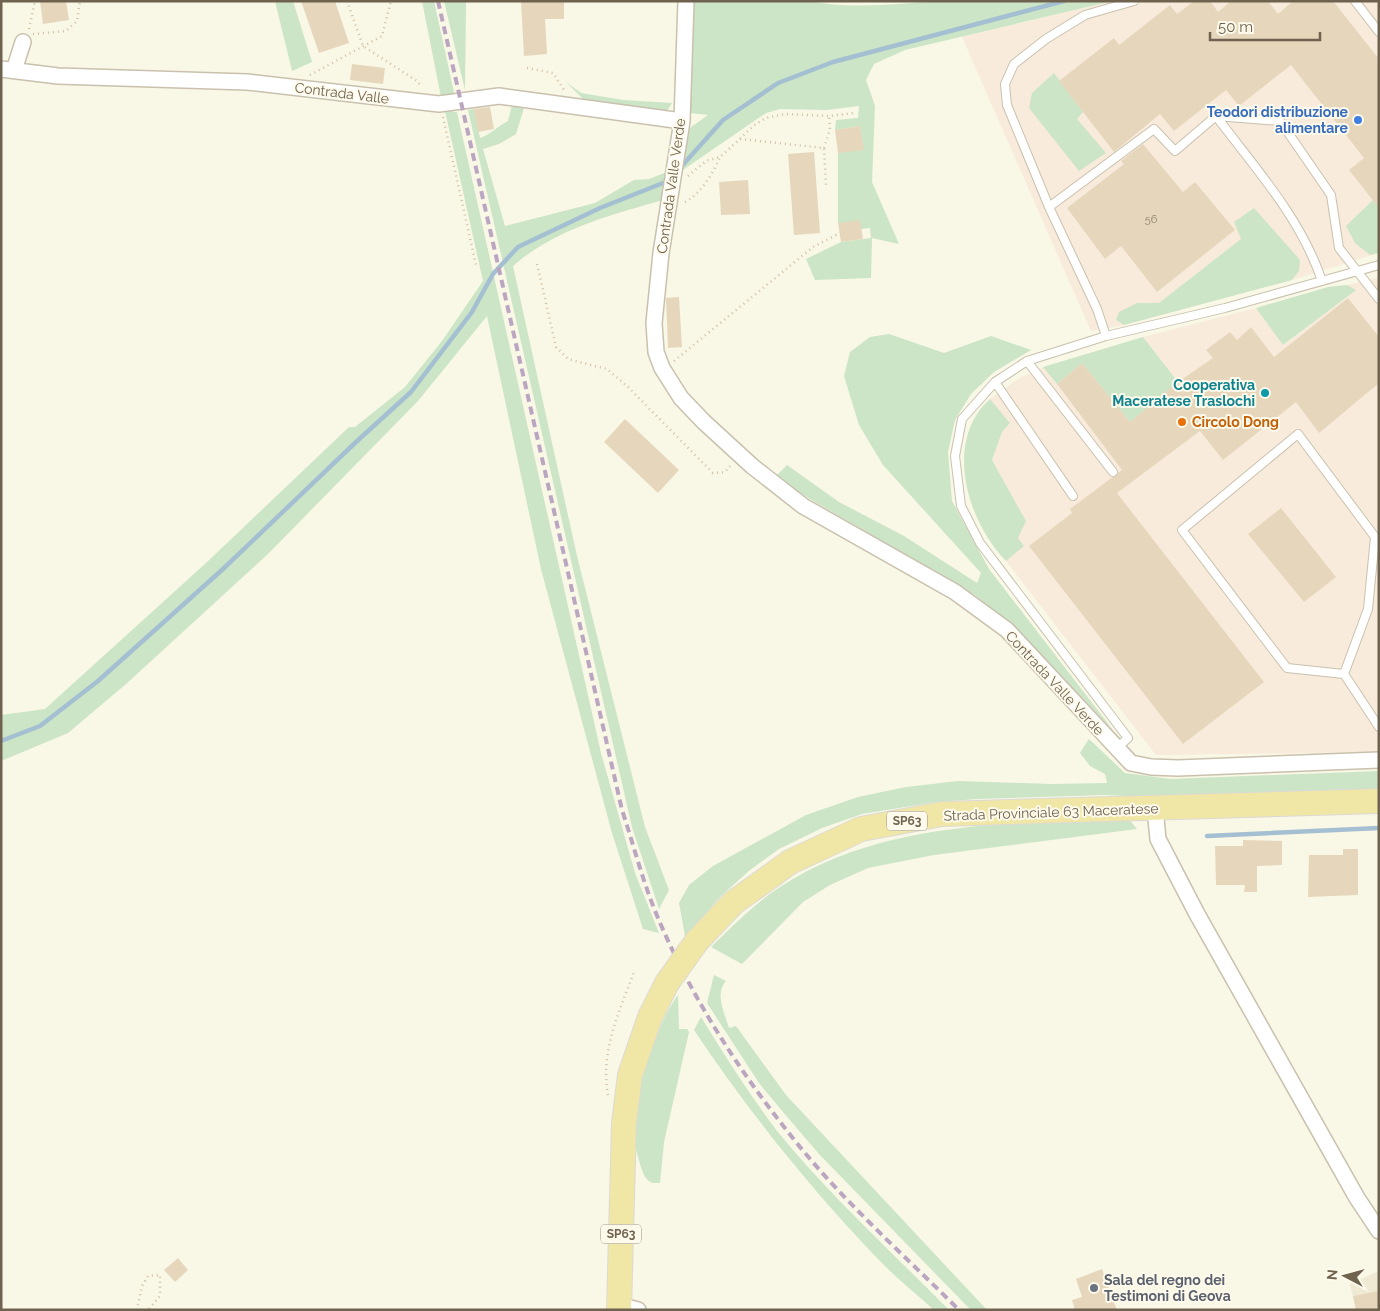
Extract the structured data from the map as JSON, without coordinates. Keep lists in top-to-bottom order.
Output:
{
  "streets": {
    "main road": ["Strada Provinciale 63 Maceratese", "SP63"],
    "street": ["Contrada Valle", "Contrada Valle Verde"]
  },
  "crossings": [
    ["Contrada Valle", "Contrada Valle Verde"]
  ],
  "places": [
    "Teodori distribuzione alimentare",
    "Cooperativa Maceratese Traslochi",
    "Circolo Dong",
    "Sala del regno dei Testimoni di Geova"
  ],
  "house_numbers": ["56"],
  "scale_bar": "50 m",
  "north": "left"
}
